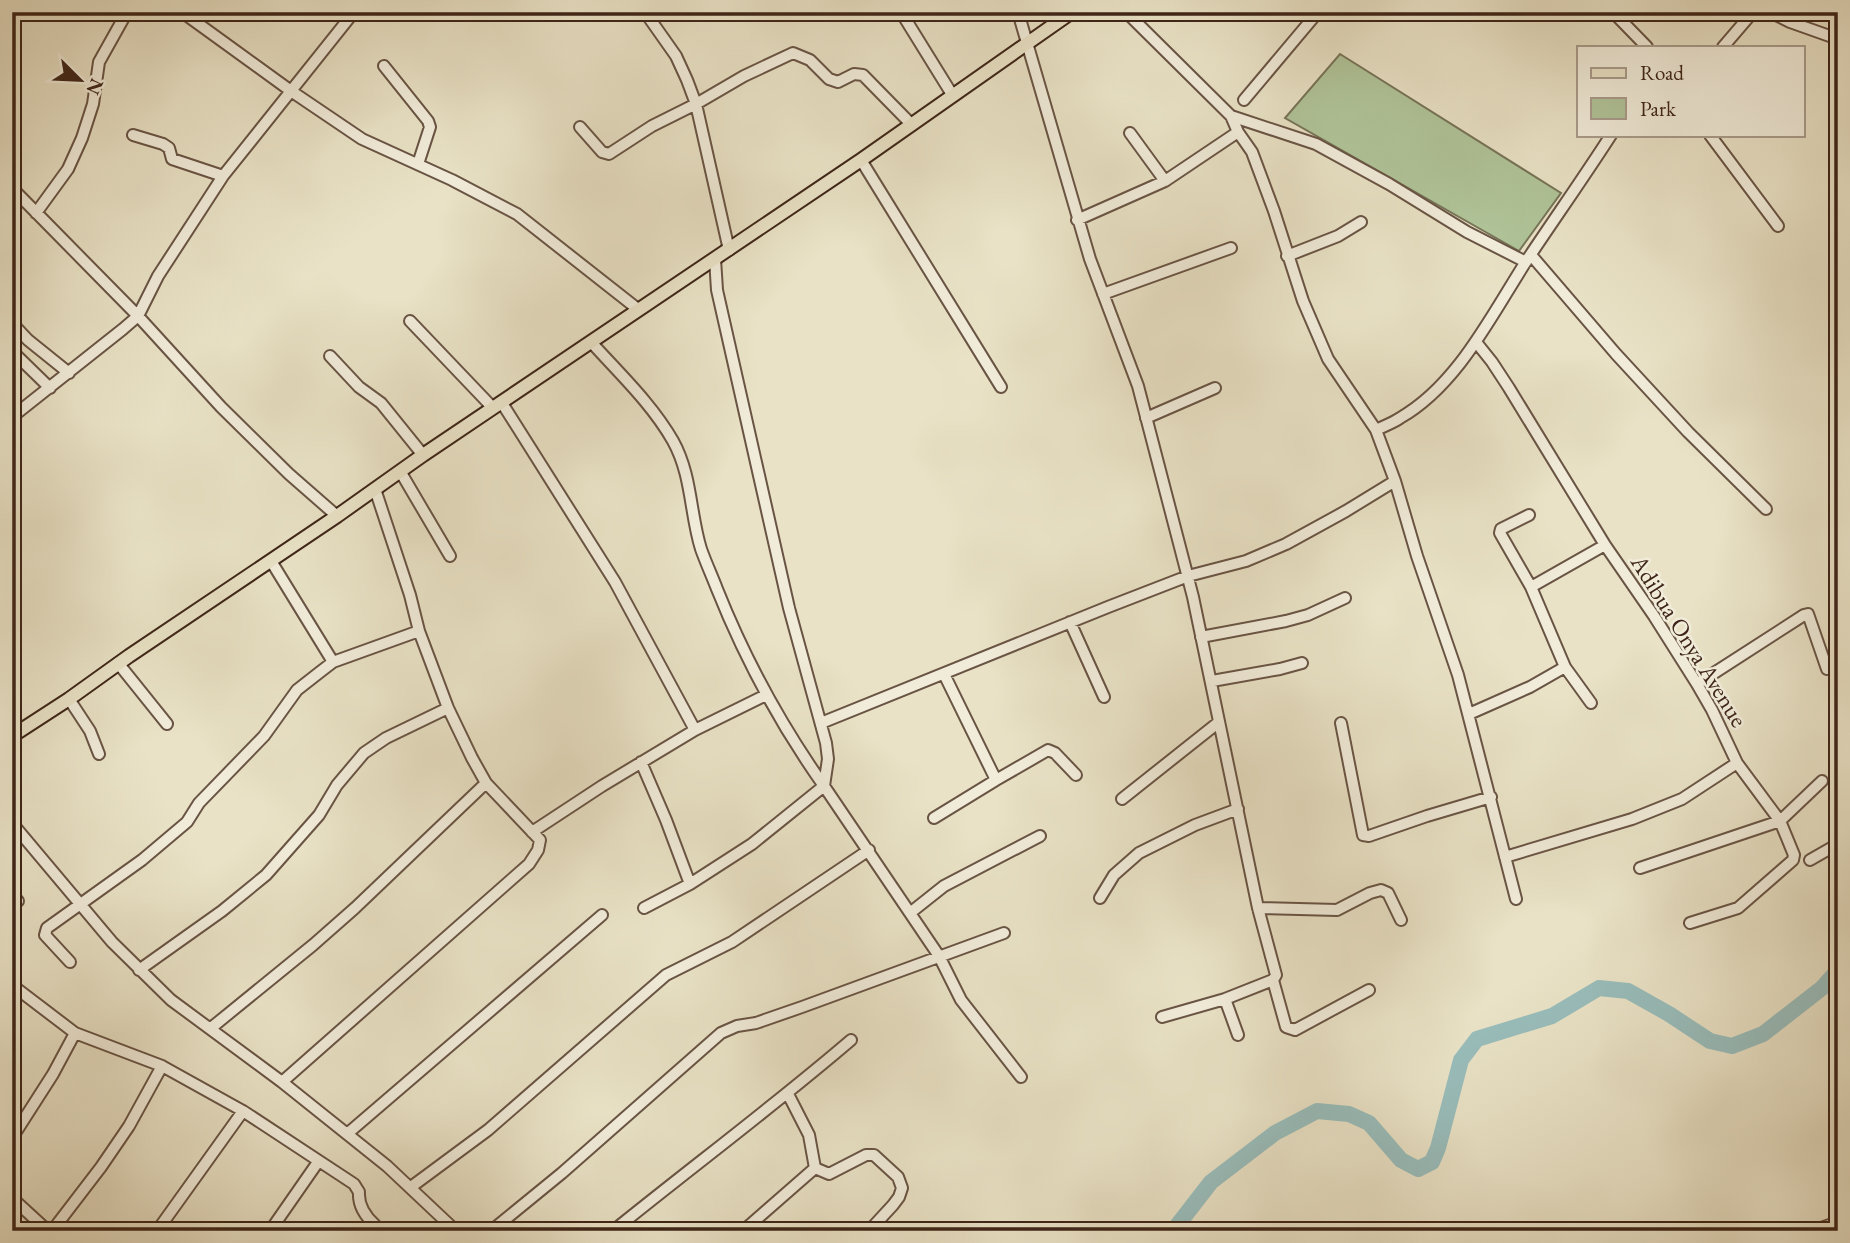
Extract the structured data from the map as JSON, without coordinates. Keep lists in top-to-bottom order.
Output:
{
  "streets": {
    "street": ["Adibua Onya Avenue"]
  },
  "legend": ["Road", "Park"],
  "north": "bottom right"
}
